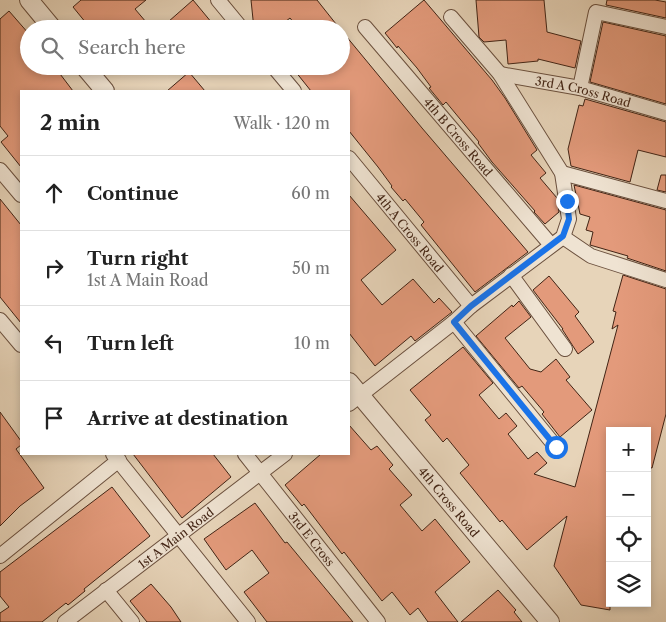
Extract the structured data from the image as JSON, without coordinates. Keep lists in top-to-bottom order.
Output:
{
  "streets": {
    "street": [
      "3rd A Cross Road",
      "4th B Cross Road",
      "4th A Cross Road",
      "4th Cross Road",
      "3rd E Cross",
      "1st A Main Road"
    ]
  },
  "crossings": [
    ["3rd E Cross", "1st A Main Road"]
  ],
  "page": {
    "search": "Search here",
    "heading": ["2 min", "Walk · 120 m"],
    "list": [
      ["Continue", "60 m"],
      ["Turn right", "1st A Main Road", "50 m"],
      ["Turn left", "10 m"],
      "Arrive at destination"
    ],
    "map_buttons": ["+", "−"]
  }
}
